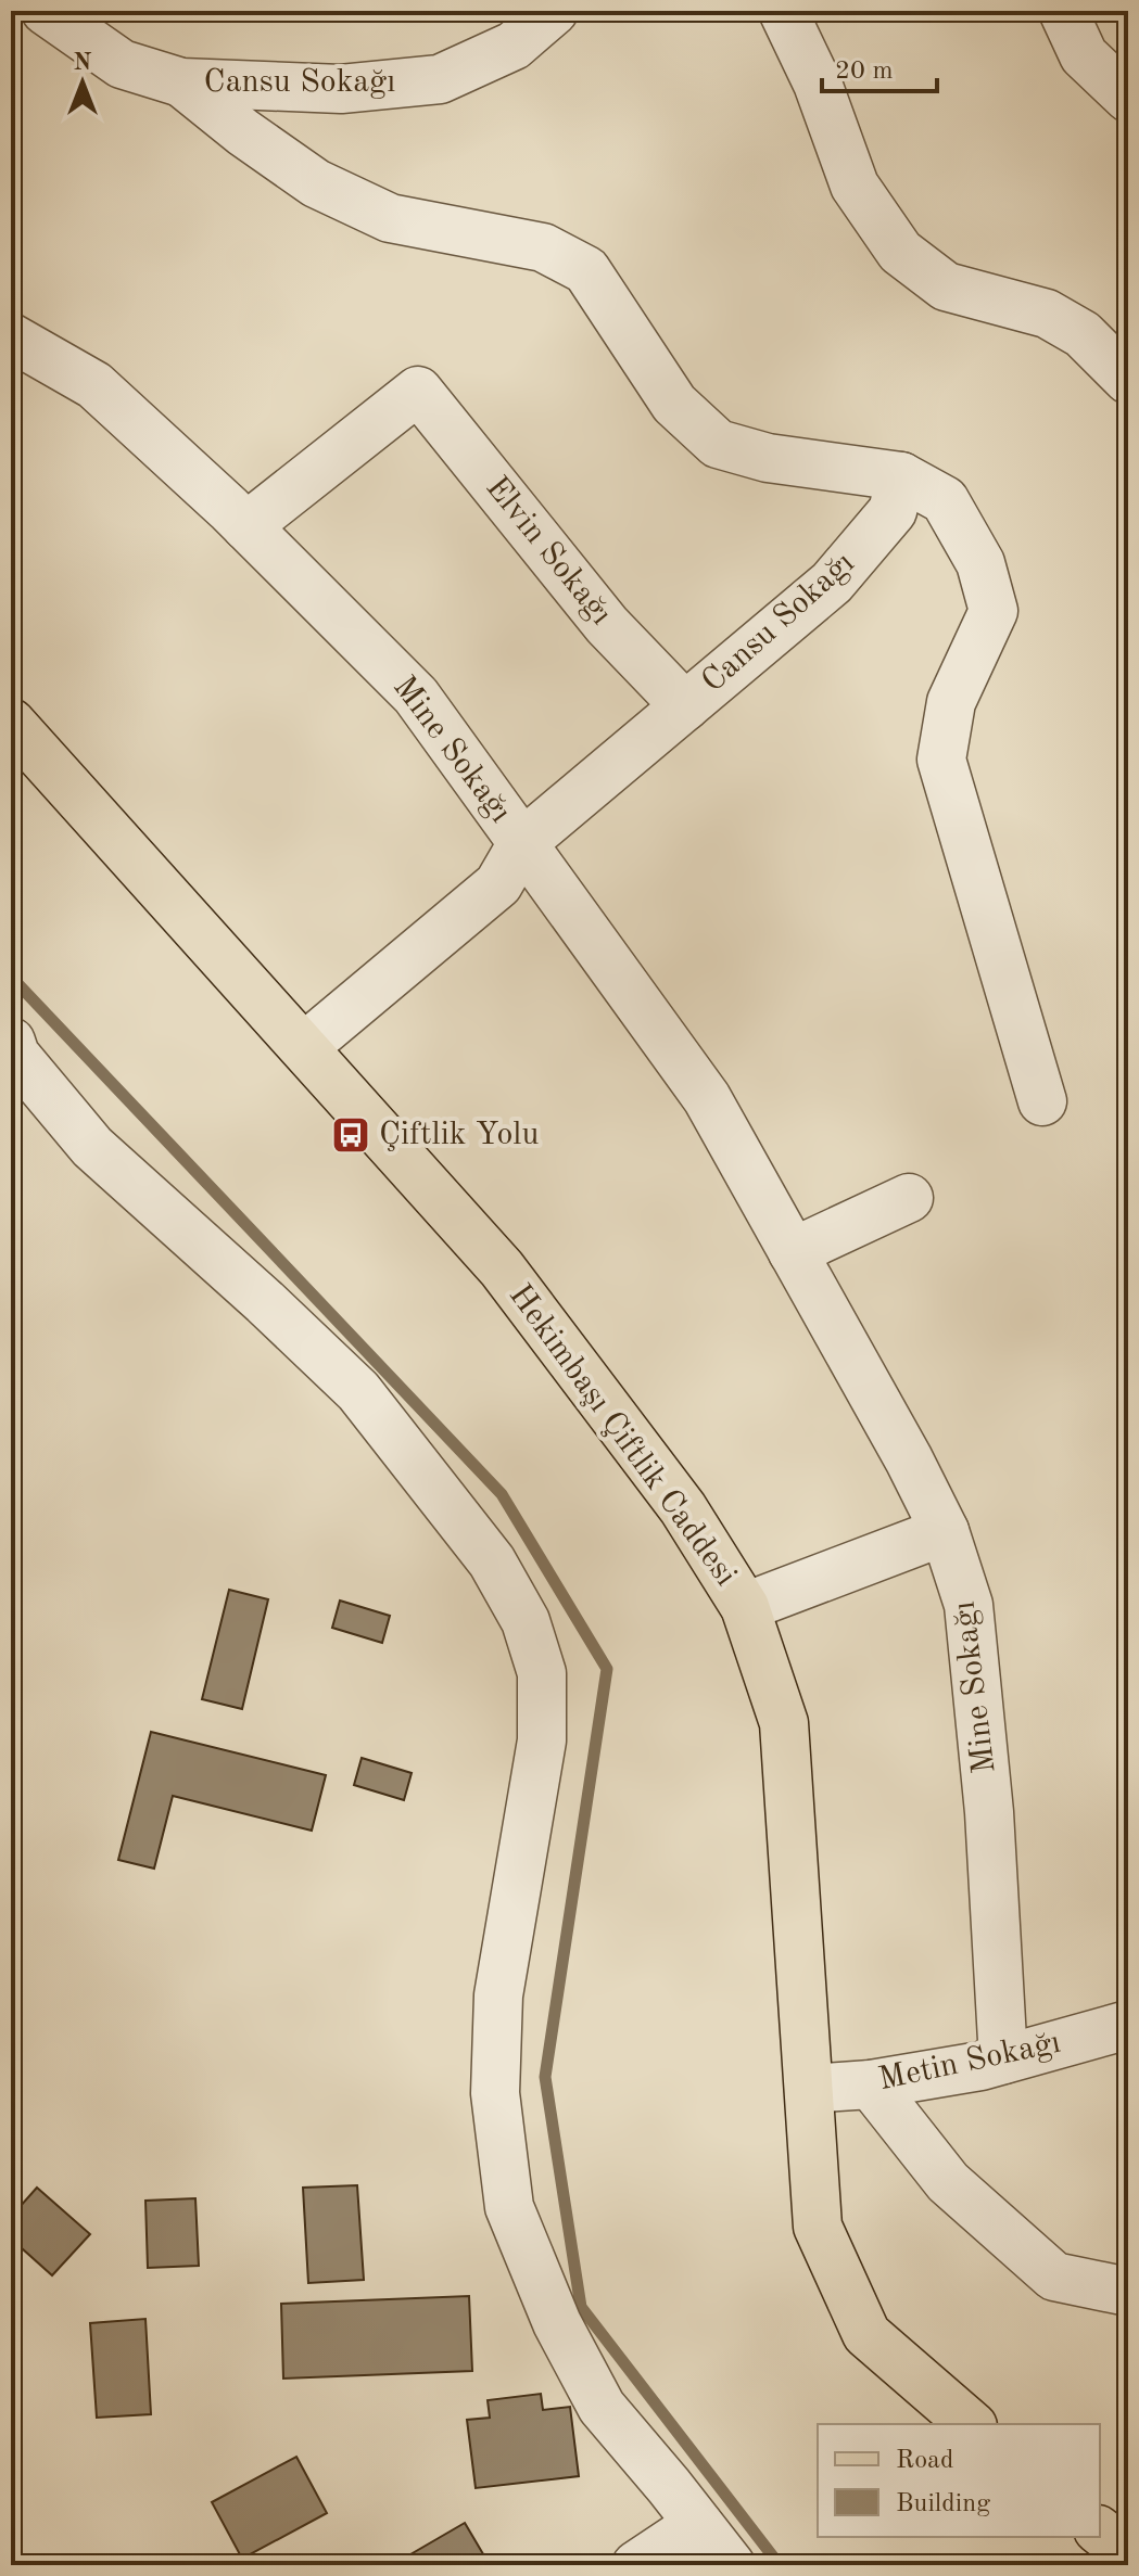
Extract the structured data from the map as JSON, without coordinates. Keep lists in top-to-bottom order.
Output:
{
  "streets": {
    "main road": ["Hekimbaşı Çiftlik Caddesi"],
    "street": [
      "Cansu Sokağı",
      "Elvin Sokağı",
      "Mine Sokağı",
      "Metin Sokağı"
    ]
  },
  "crossings": [
    ["Cansu Sokağı", "Elvin Sokağı"],
    ["Cansu Sokağı", "Mine Sokağı"],
    ["Cansu Sokağı", "Hekimbaşı Çiftlik Caddesi"],
    ["Elvin Sokağı", "Mine Sokağı"],
    ["Mine Sokağı", "Metin Sokağı"],
    ["Hekimbaşı Çiftlik Caddesi", "Metin Sokağı"]
  ],
  "places": {
    "bus stop": ["Çiftlik Yolu"]
  },
  "legend": ["Road", "Building"],
  "scale_bar": "20 m",
  "north": "top"
}
